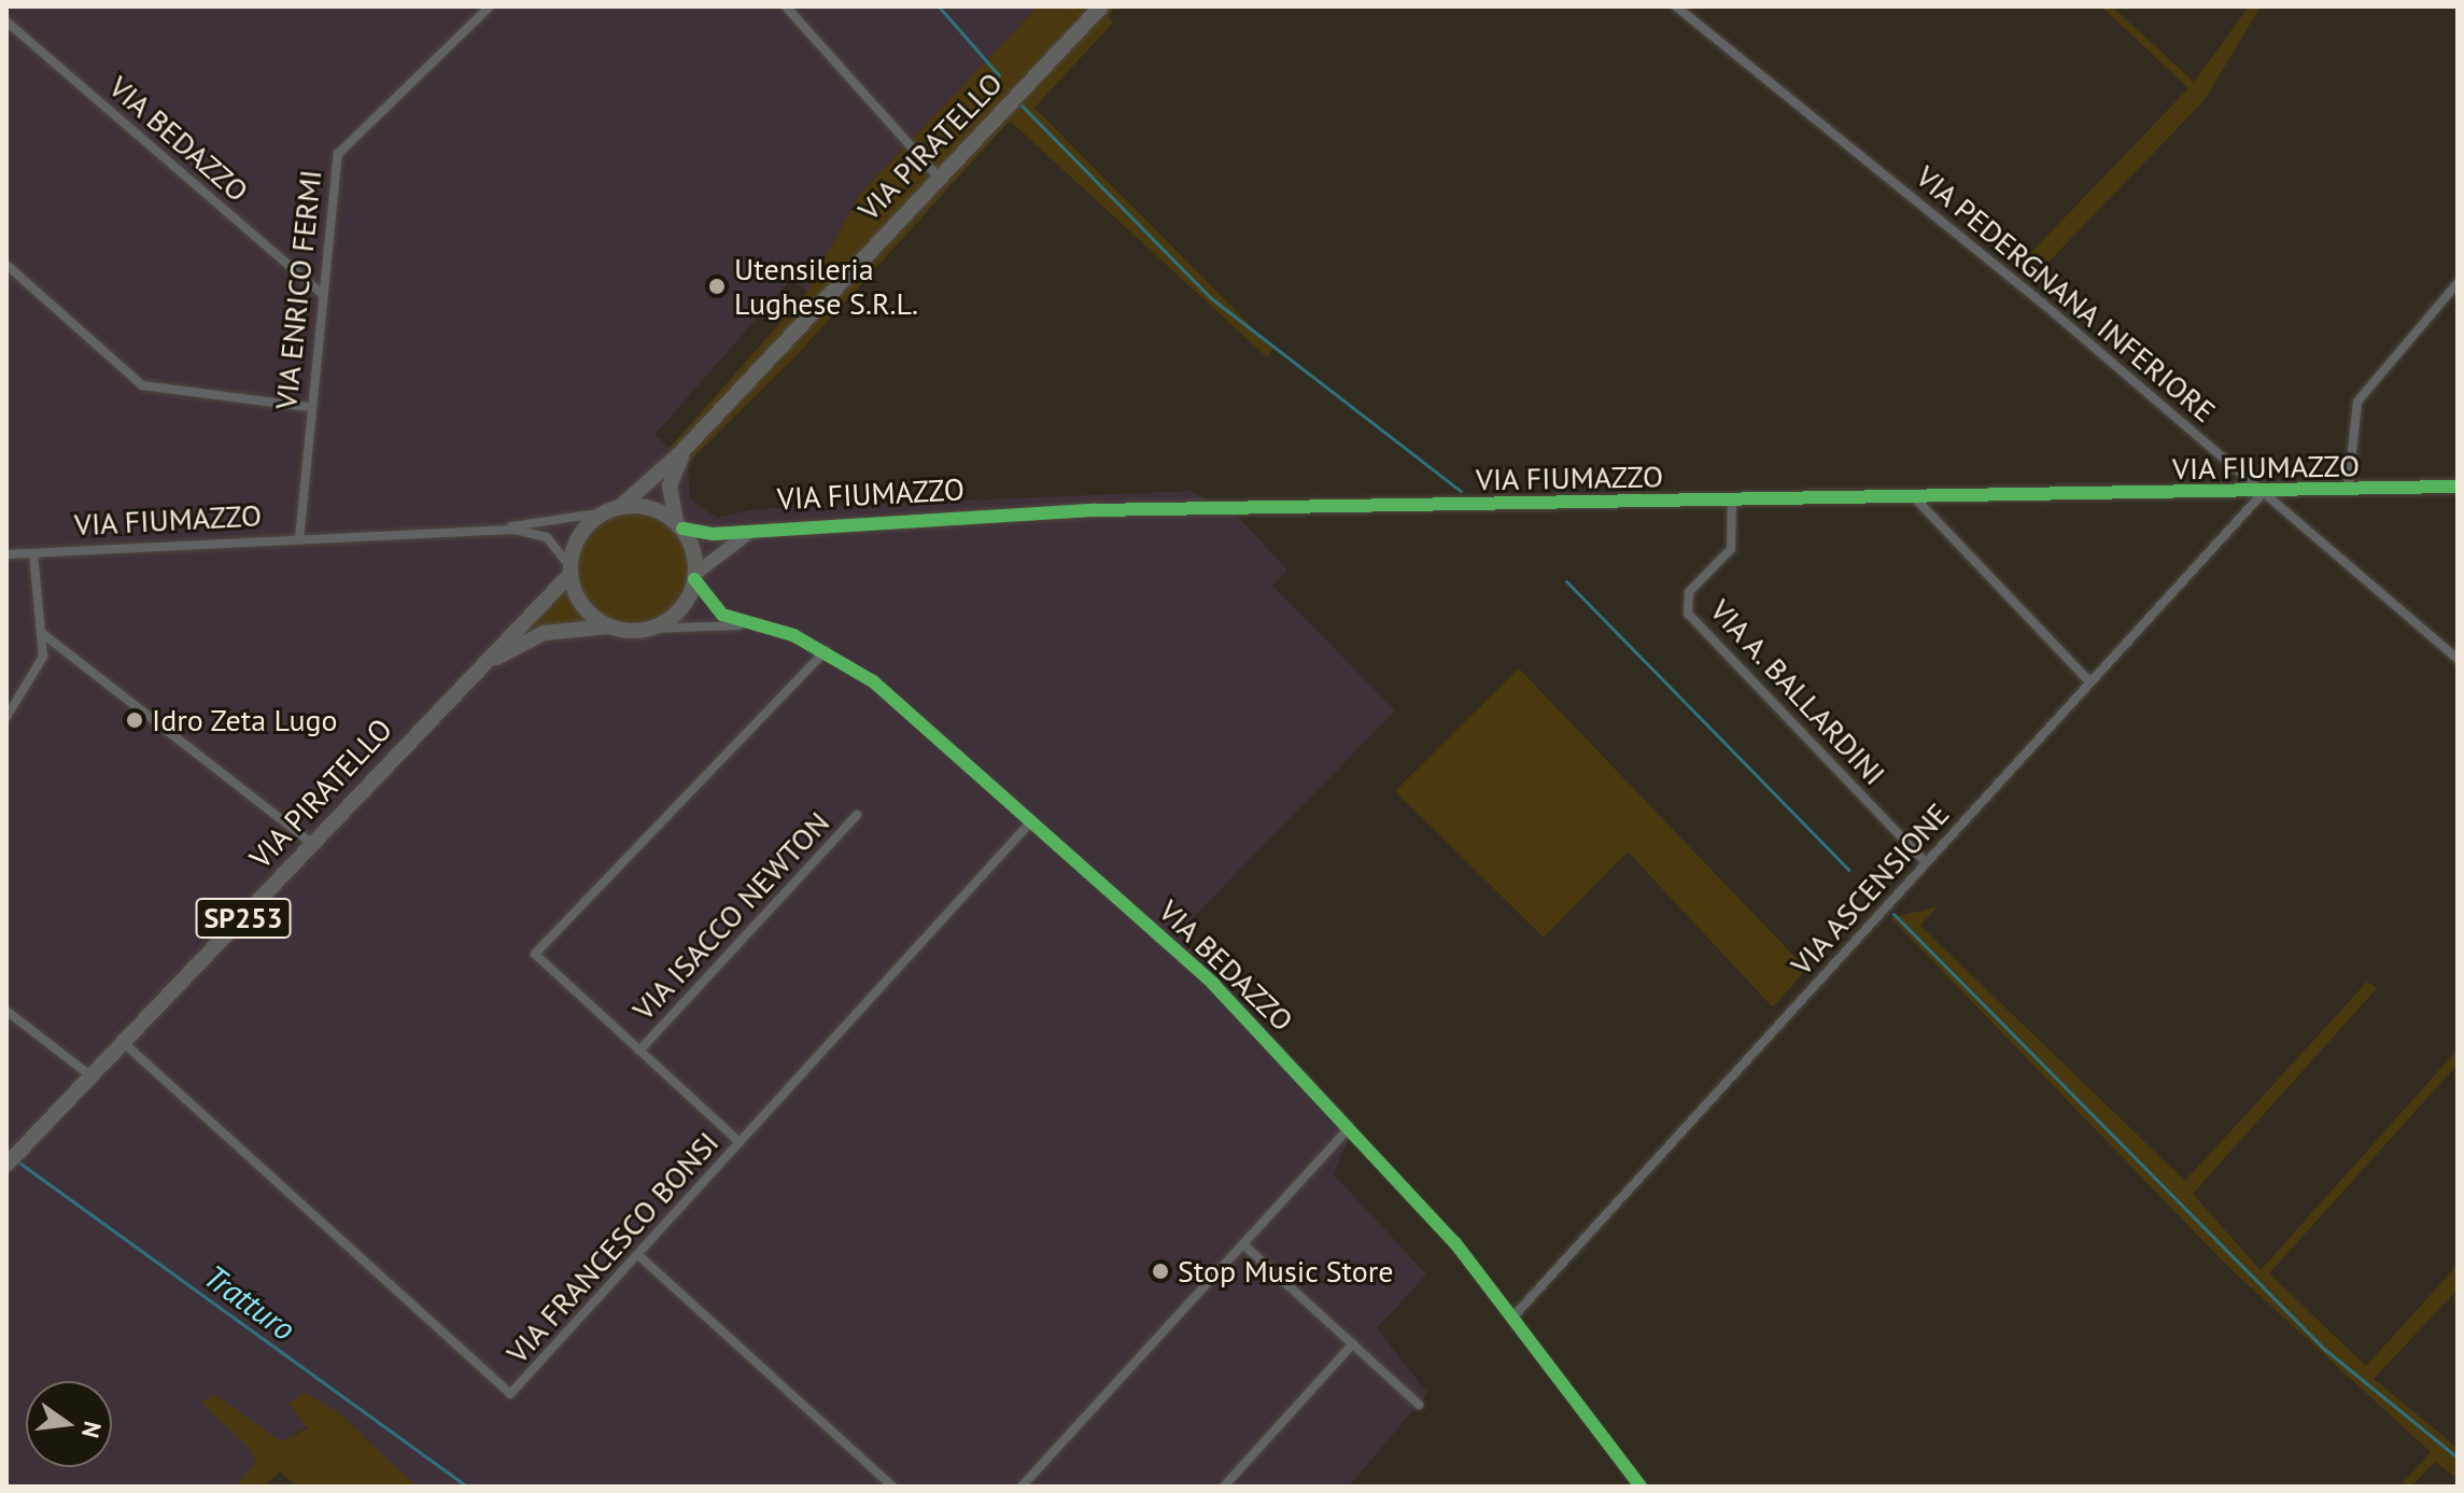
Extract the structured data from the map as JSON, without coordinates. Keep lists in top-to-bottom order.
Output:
{
  "streets": {
    "main road": ["VIA PIRATELLO", "SP253"],
    "street": [
      "VIA BEDAZZO",
      "VIA ENRICO FERMI",
      "VIA PEDERGNANA INFERIORE",
      "VIA FIUMAZZO",
      "VIA A. BALLARDINI",
      "VIA ASCENSIONE",
      "VIA ISACCO NEWTON",
      "VIA FRANCESCO BONSI"
    ]
  },
  "crossings": [
    ["VIA BEDAZZO", "VIA PIRATELLO"],
    ["VIA BEDAZZO", "VIA ENRICO FERMI"],
    ["VIA BEDAZZO", "VIA FIUMAZZO"],
    ["VIA BEDAZZO", "VIA ASCENSIONE"],
    ["VIA BEDAZZO", "SP253"],
    ["VIA BEDAZZO", "VIA FRANCESCO BONSI"],
    ["VIA PIRATELLO", "VIA FIUMAZZO"],
    ["VIA PIRATELLO", "SP253"],
    ["VIA PIRATELLO", "VIA FRANCESCO BONSI"],
    ["VIA ENRICO FERMI", "VIA FIUMAZZO"],
    ["VIA PEDERGNANA INFERIORE", "VIA FIUMAZZO"],
    ["VIA PEDERGNANA INFERIORE", "VIA ASCENSIONE"],
    ["VIA FIUMAZZO", "VIA A. BALLARDINI"],
    ["VIA FIUMAZZO", "VIA ASCENSIONE"],
    ["VIA FIUMAZZO", "SP253"],
    ["VIA A. BALLARDINI", "VIA ASCENSIONE"]
  ],
  "water": ["Tratturo"],
  "places": ["Utensileria Lughese S.R.L.", "Idro Zeta Lugo", "Stop Music Store"],
  "north": "right"
}
